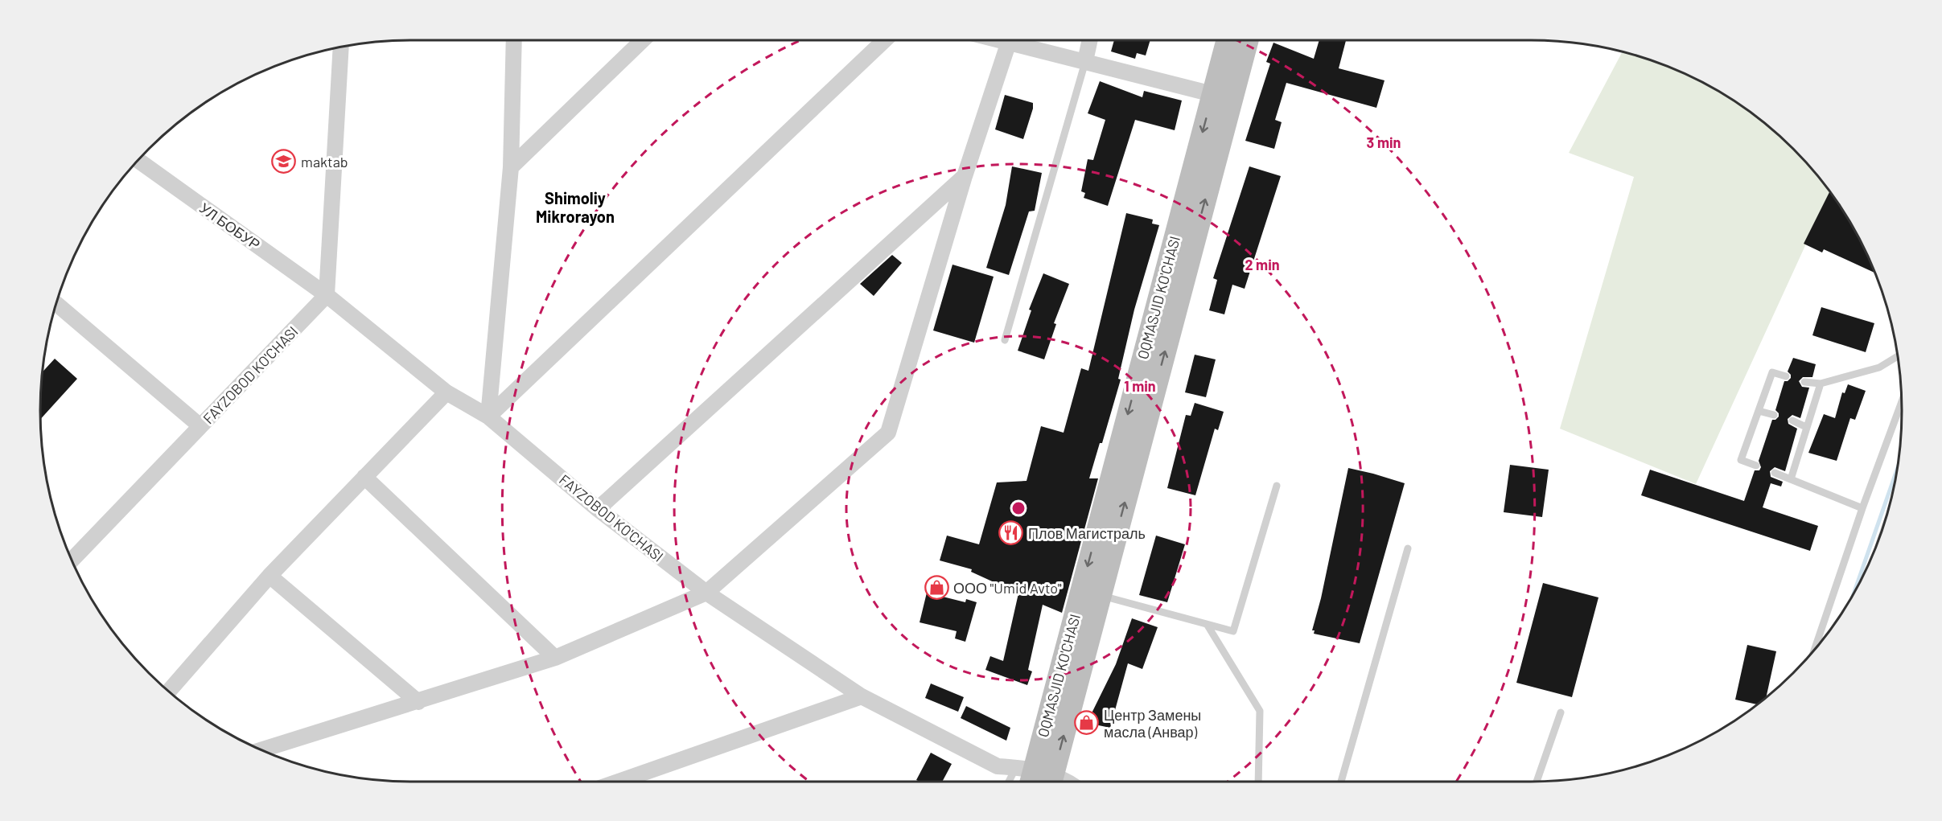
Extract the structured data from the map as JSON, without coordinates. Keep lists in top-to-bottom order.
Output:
{
  "streets": {
    "main road": ["OQMASJID KO'CHASI"],
    "street": ["УЛ БОБУР", "FAYZOBOD KO'CHASI"]
  },
  "crossings": [
    ["УЛ БОБУР", "FAYZOBOD KO'CHASI"],
    ["OQMASJID KO'CHASI", "FAYZOBOD KO'CHASI"]
  ],
  "districts": ["Shimoliy Mikrorayon"],
  "places": {
    "school or university": ["maktab"],
    "restaurant": ["Плов Магистраль"],
    "shop": ["ООО \"Umid Avto\"", "Центр Замены масла (Анвар)"]
  },
  "rings": ["3 min", "2 min", "1 min"]
}
